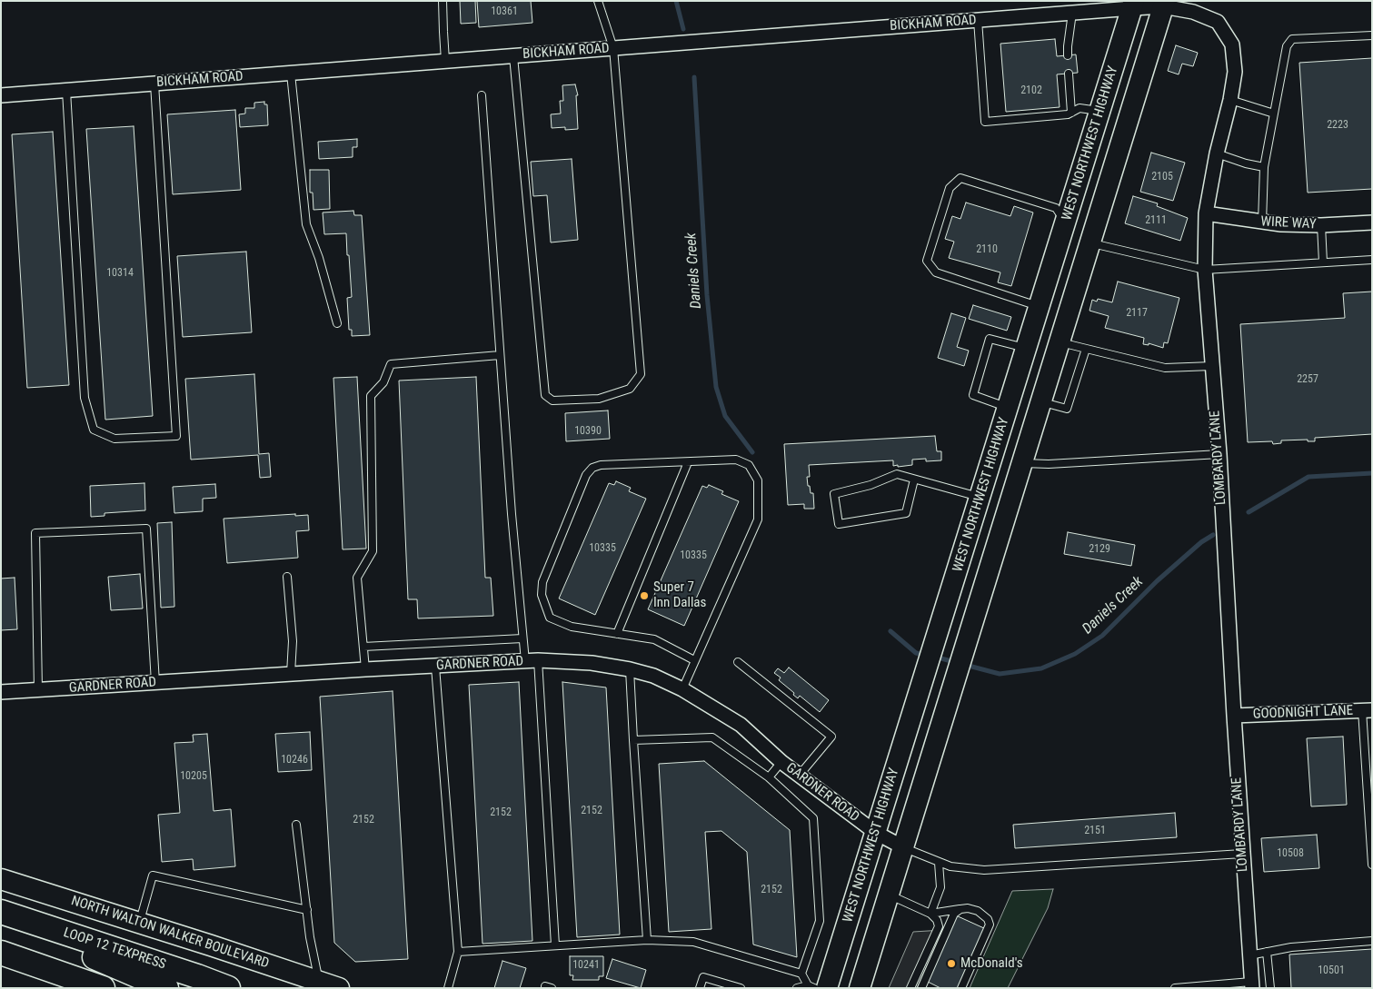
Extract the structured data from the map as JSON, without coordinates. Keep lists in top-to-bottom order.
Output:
{
  "streets": {
    "highway": ["LOOP 12 TEXPRESS"],
    "main road": ["WEST NORTHWEST HIGHWAY", "NORTH WALTON WALKER BOULEVARD"],
    "street": [
      "BICKHAM ROAD",
      "WIRE WAY",
      "LOMBARDY LANE",
      "GARDNER ROAD",
      "GOODNIGHT LANE"
    ]
  },
  "crossings": [
    ["BICKHAM ROAD", "WEST NORTHWEST HIGHWAY"],
    ["BICKHAM ROAD", "LOMBARDY LANE"],
    ["WEST NORTHWEST HIGHWAY", "LOMBARDY LANE"],
    ["WEST NORTHWEST HIGHWAY", "GARDNER ROAD"],
    ["WIRE WAY", "LOMBARDY LANE"],
    ["LOMBARDY LANE", "GOODNIGHT LANE"]
  ],
  "water": ["Daniels Creek"],
  "places": ["Super 7 Inn Dallas", "McDonald's"],
  "house_numbers": [
    "10361",
    "2102",
    "2223",
    "2105",
    "2111",
    "2110",
    "10314",
    "2117",
    "2257",
    "10390",
    "10335",
    "2129",
    "10335",
    "10246",
    "10205",
    "2152",
    "2152",
    "2152",
    "2151",
    "10508",
    "2152",
    "10241",
    "10501"
  ]
}
